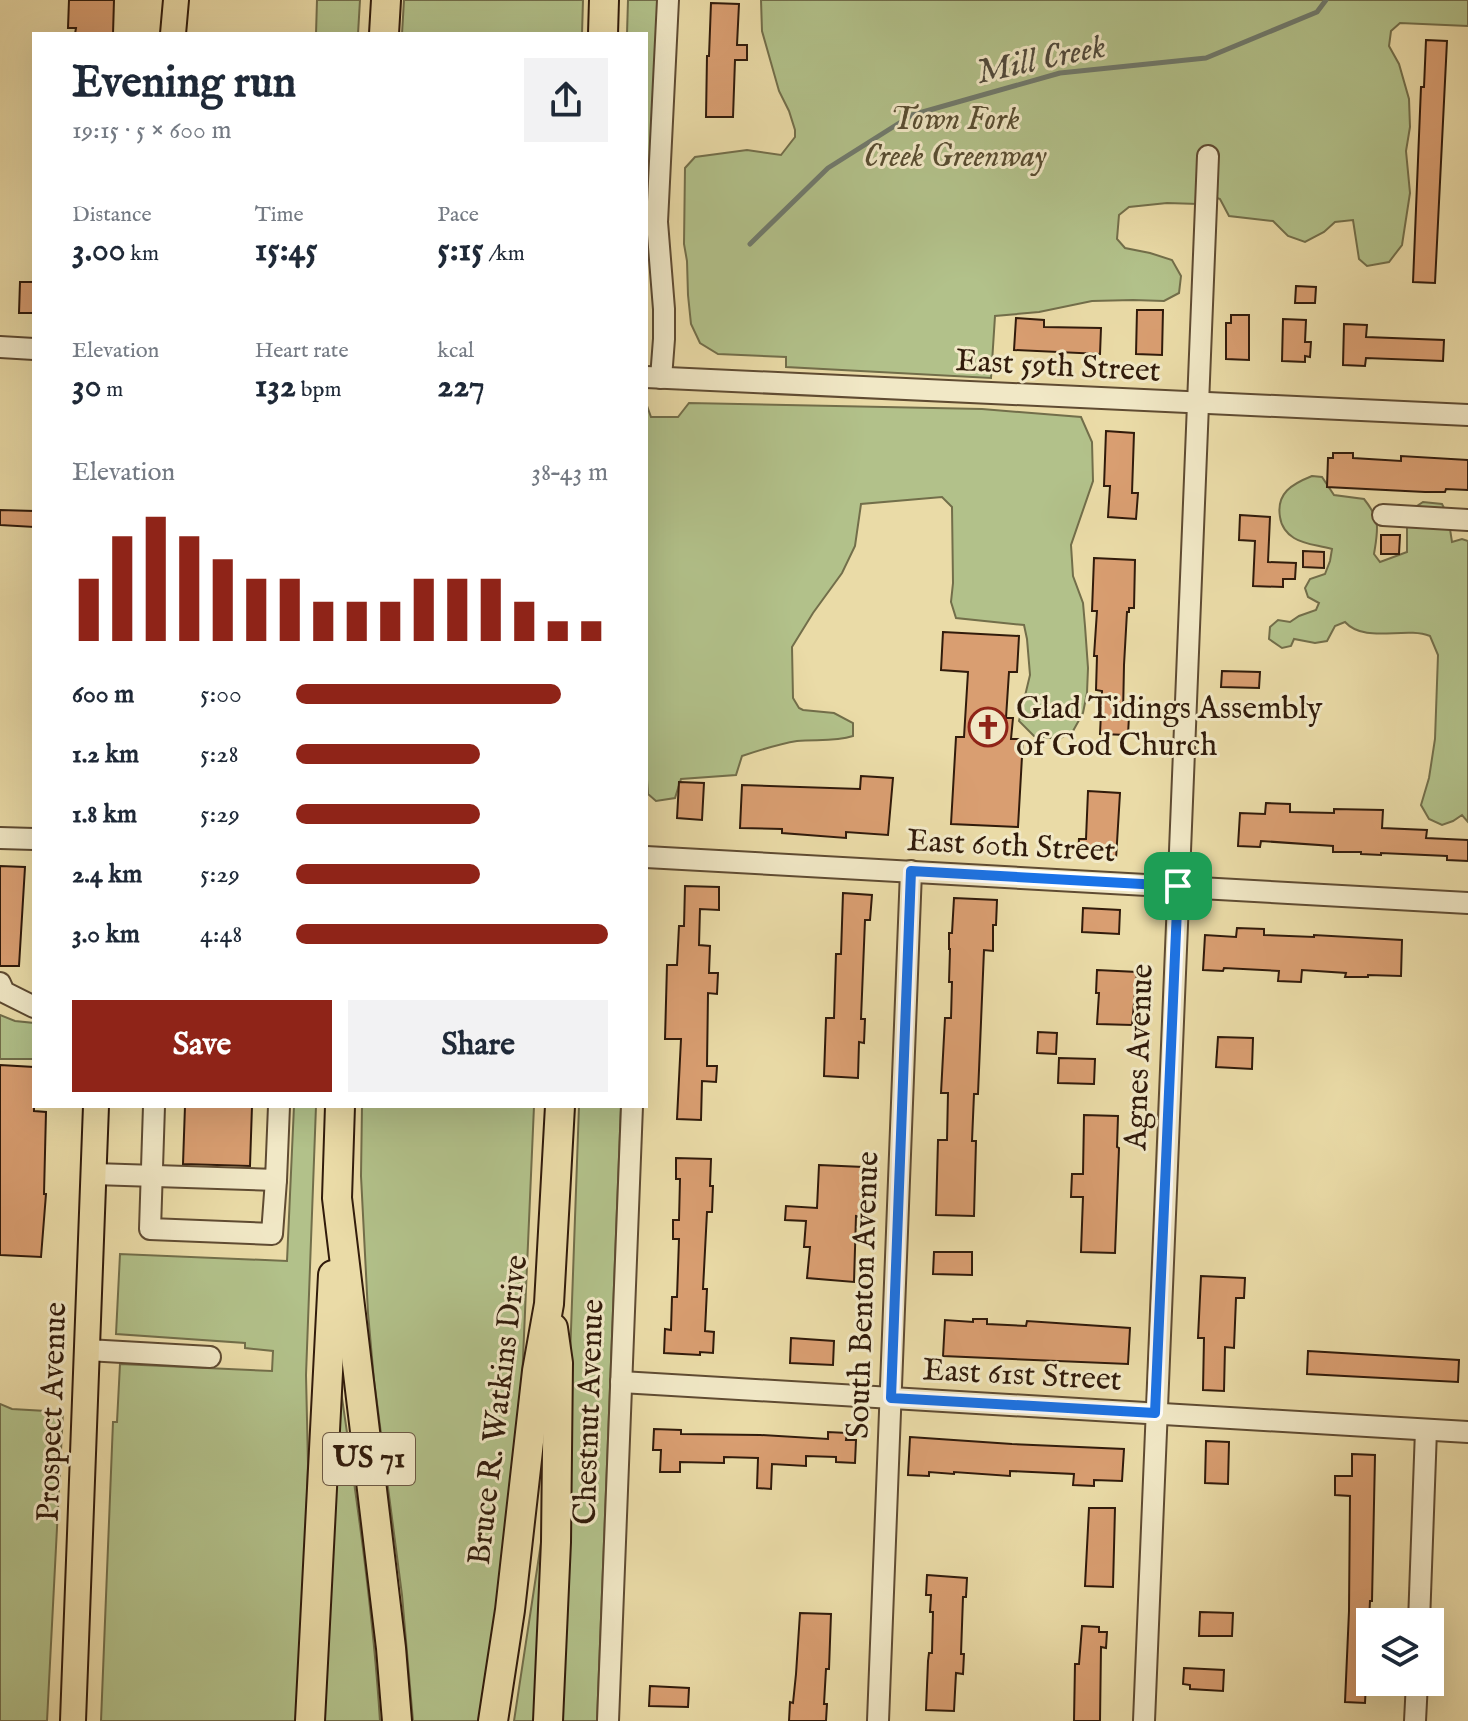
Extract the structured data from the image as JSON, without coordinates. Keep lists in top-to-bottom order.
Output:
{
  "streets": {
    "highway": ["Bruce R. Watkins Drive", "US 71"],
    "main road": ["Prospect Avenue"],
    "street": [
      "East 59th Street",
      "East 60th Street",
      "Agnes Avenue",
      "South Benton Avenue",
      "East 61st Street",
      "Chestnut Avenue"
    ]
  },
  "crossings": [
    ["East 59th Street", "Agnes Avenue"],
    ["East 60th Street", "Agnes Avenue"],
    ["East 60th Street", "South Benton Avenue"],
    ["Agnes Avenue", "East 61st Street"],
    ["South Benton Avenue", "East 61st Street"],
    ["East 61st Street", "Chestnut Avenue"]
  ],
  "water": ["Mill Creek"],
  "parks": ["Town Fork Creek Greenway"],
  "places": {
    "church": ["Glad Tidings Assembly of God Church"]
  },
  "page": {
    "heading": ["Evening run", "19:15 · 5 × 600 m"],
    "stats": [
      ["Distance", "3.00 km"],
      ["Time", "15:45"],
      ["Pace", "5:15 /km"],
      ["Elevation", "30 m"],
      ["Heart rate", "132 bpm"],
      ["kcal", "227"]
    ],
    "chart": ["Elevation", "38–43 m"],
    "list": [
      {
        "name": "600 m",
        "note": "5:00"
      },
      {
        "name": "1.2 km",
        "note": "5:28"
      },
      {
        "name": "1.8 km",
        "note": "5:29"
      },
      {
        "name": "2.4 km",
        "note": "5:29"
      },
      {
        "name": "3.0 km",
        "note": "4:48"
      }
    ],
    "buttons": ["Save", "Share"]
  }
}
